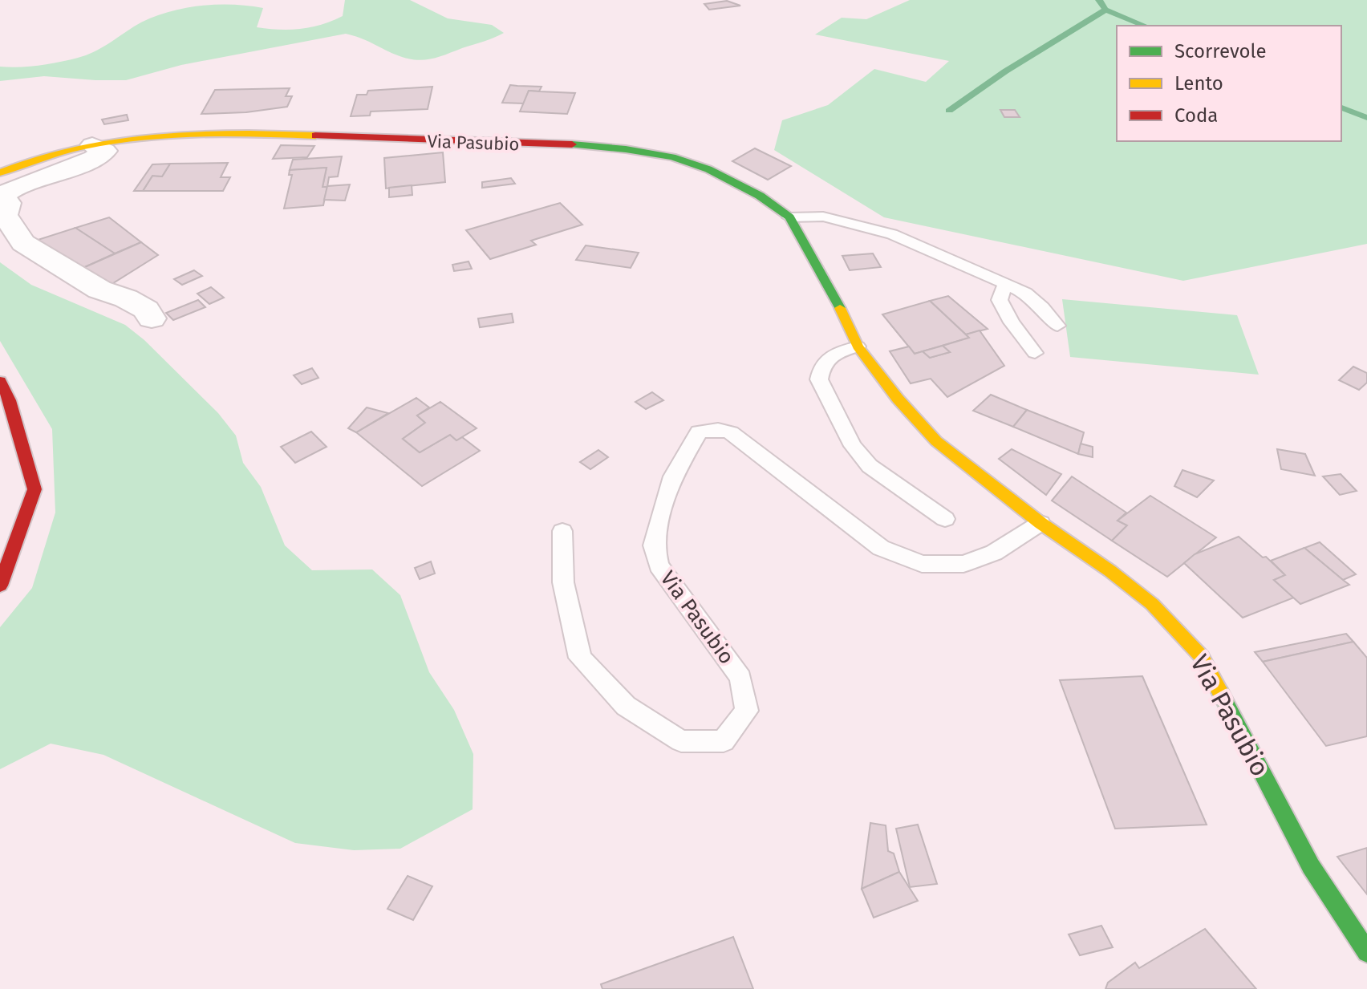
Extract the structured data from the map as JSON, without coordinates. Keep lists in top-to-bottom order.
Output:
{
  "streets": {
    "street": ["Via Pasubio"]
  },
  "legend": ["Scorrevole", "Lento", "Coda"]
}
